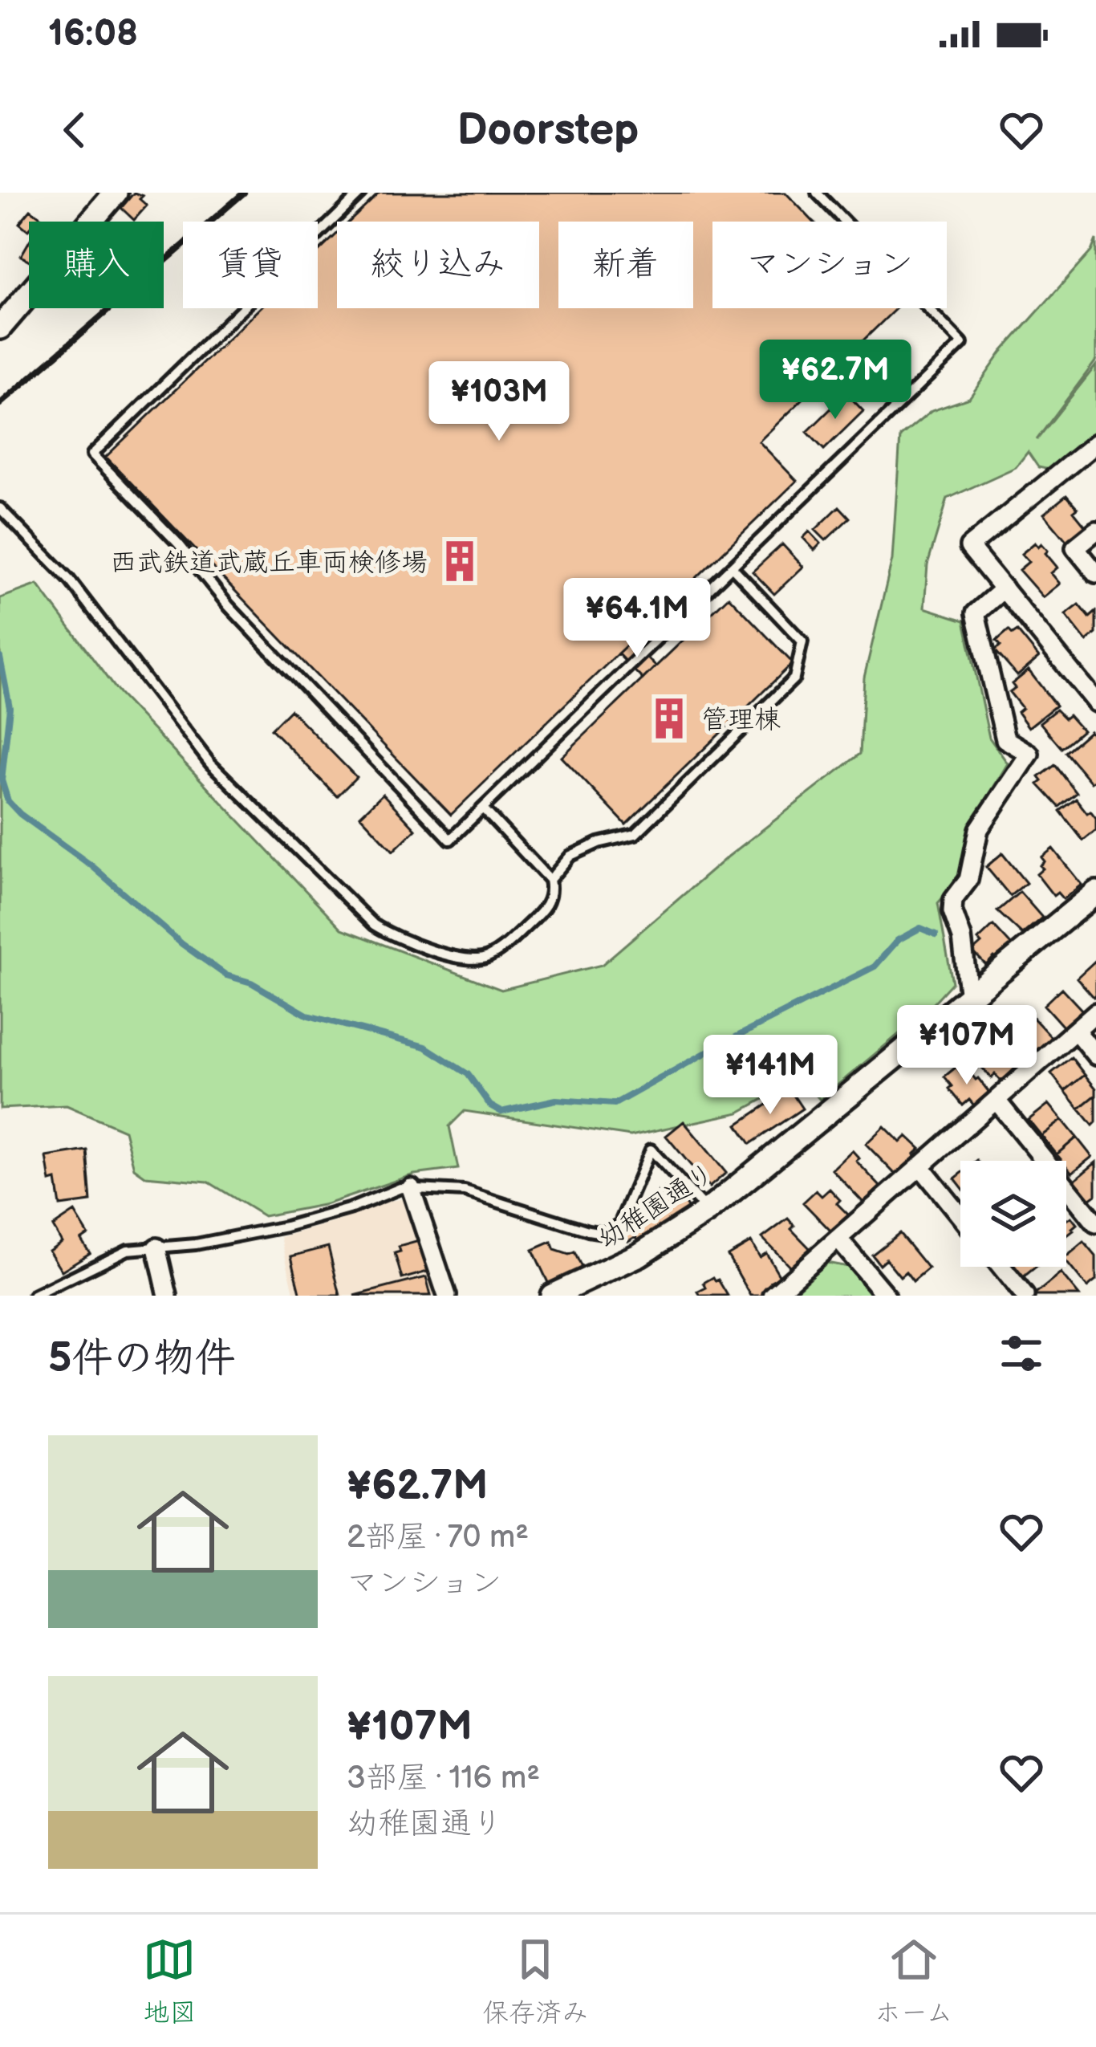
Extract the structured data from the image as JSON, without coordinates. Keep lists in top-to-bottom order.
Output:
{
  "streets": {
    "street": ["幼稚園通り"]
  },
  "places": {
    "building": ["西武鉄道武蔵丘車両検修場", "管理棟"]
  },
  "page": {
    "status": "16:08",
    "header": "Doorstep",
    "chip": [
      "購入",
      "賃貸",
      "絞り込み",
      "新着",
      "マンション"
    ],
    "price": [
      "¥62.7M",
      "¥103M",
      "¥64.1M",
      "¥107M",
      "¥141M"
    ],
    "heading": "5件の物件",
    "list": [
      {
        "name": "¥62.7M",
        "note": "2部屋 · 70 m² · マンション"
      },
      {
        "name": "¥107M",
        "note": "3部屋 · 116 m² · 幼稚園通り"
      }
    ],
    "tabs": ["地図", "保存済み", "ホーム"]
  }
}
